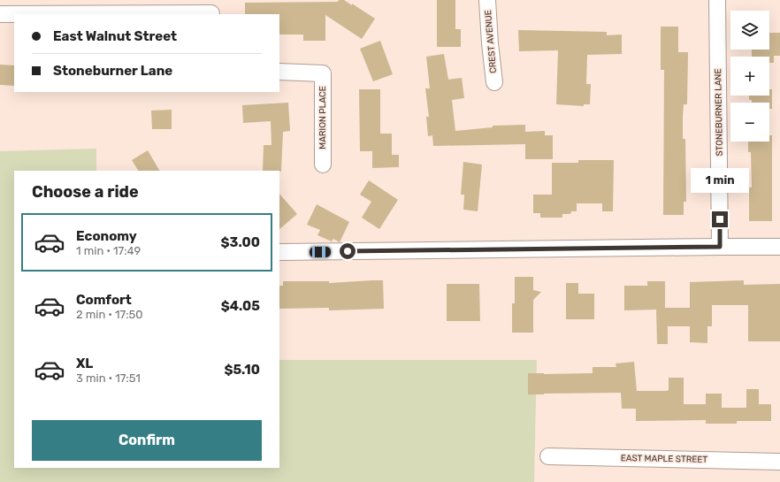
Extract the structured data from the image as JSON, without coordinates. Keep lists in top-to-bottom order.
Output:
{
  "streets": {
    "street": [
      "CREST AVENUE",
      "STONEBURNER LANE",
      "MARION PLACE",
      "EAST MAPLE STREET"
    ]
  },
  "page": {
    "map_buttons": ["+", "−"],
    "banner": ["East Walnut Street", "Stoneburner Lane"],
    "bubble": "1 min",
    "heading": "Choose a ride",
    "list": [
      {
        "name": "Economy",
        "note": "1 min · 17:49",
        "value": "$3.00"
      },
      {
        "name": "Comfort",
        "note": "2 min · 17:50",
        "value": "$4.05"
      },
      {
        "name": "XL",
        "note": "3 min · 17:51",
        "value": "$5.10"
      }
    ],
    "buttons": "Confirm"
  }
}
